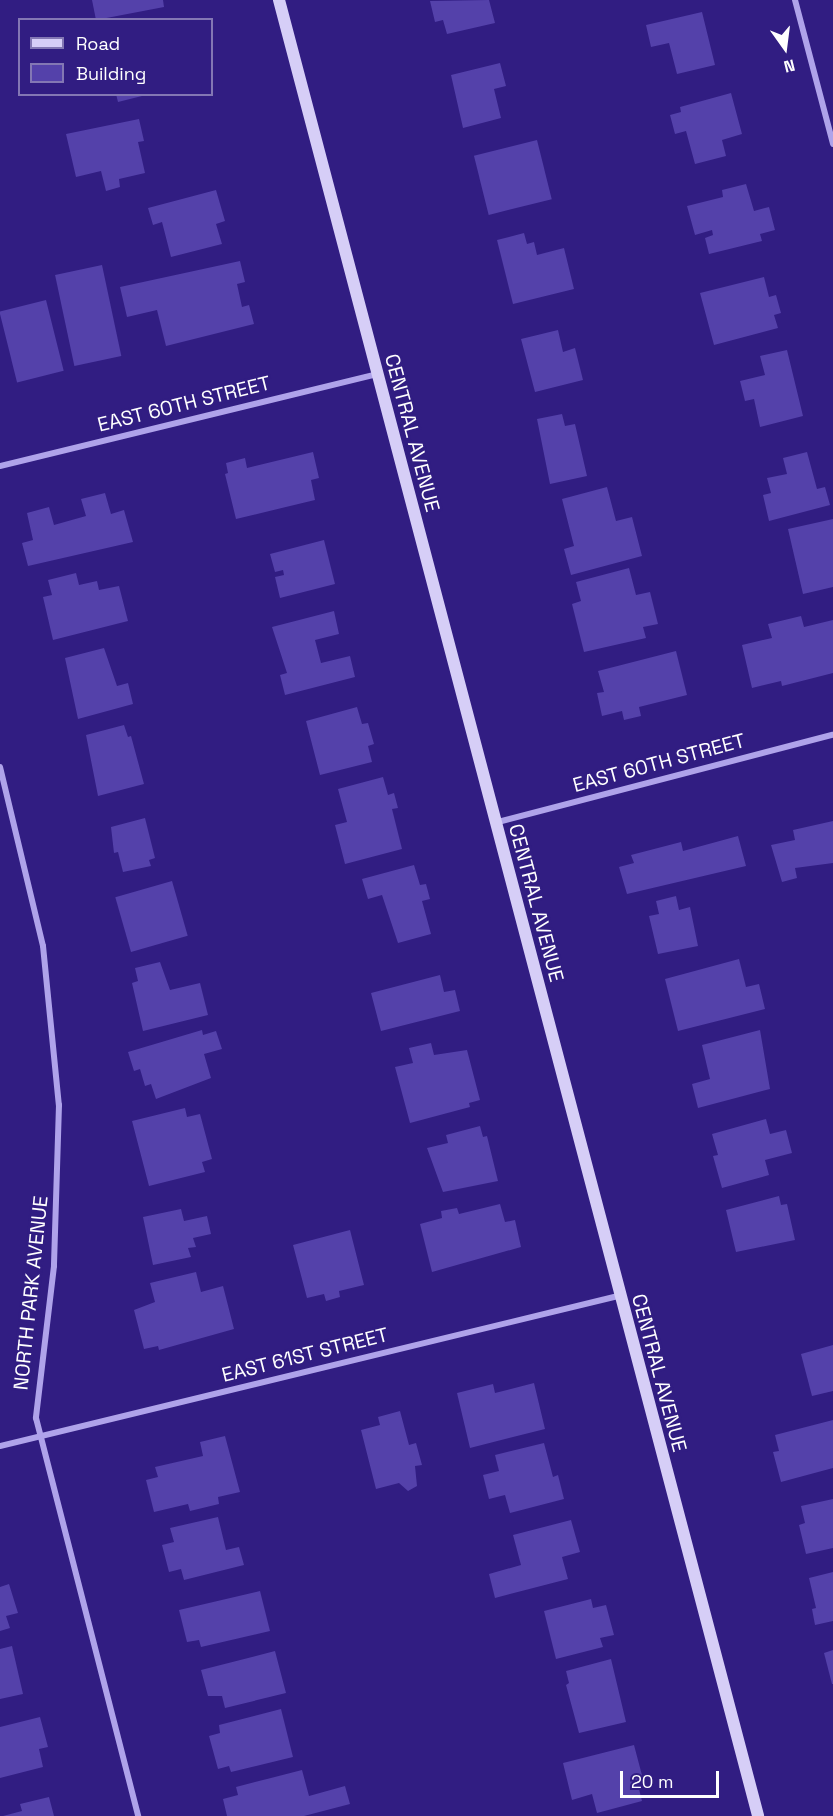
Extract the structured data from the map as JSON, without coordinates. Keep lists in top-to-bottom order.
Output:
{
  "streets": {
    "main road": ["CENTRAL AVENUE"],
    "street": ["EAST 60TH STREET", "NORTH PARK AVENUE", "EAST 61ST STREET"]
  },
  "crossings": [
    ["EAST 60TH STREET", "CENTRAL AVENUE"],
    ["CENTRAL AVENUE", "EAST 61ST STREET"],
    ["NORTH PARK AVENUE", "EAST 61ST STREET"]
  ],
  "legend": ["Road", "Building"],
  "scale_bar": "20 m",
  "north": "bottom"
}
